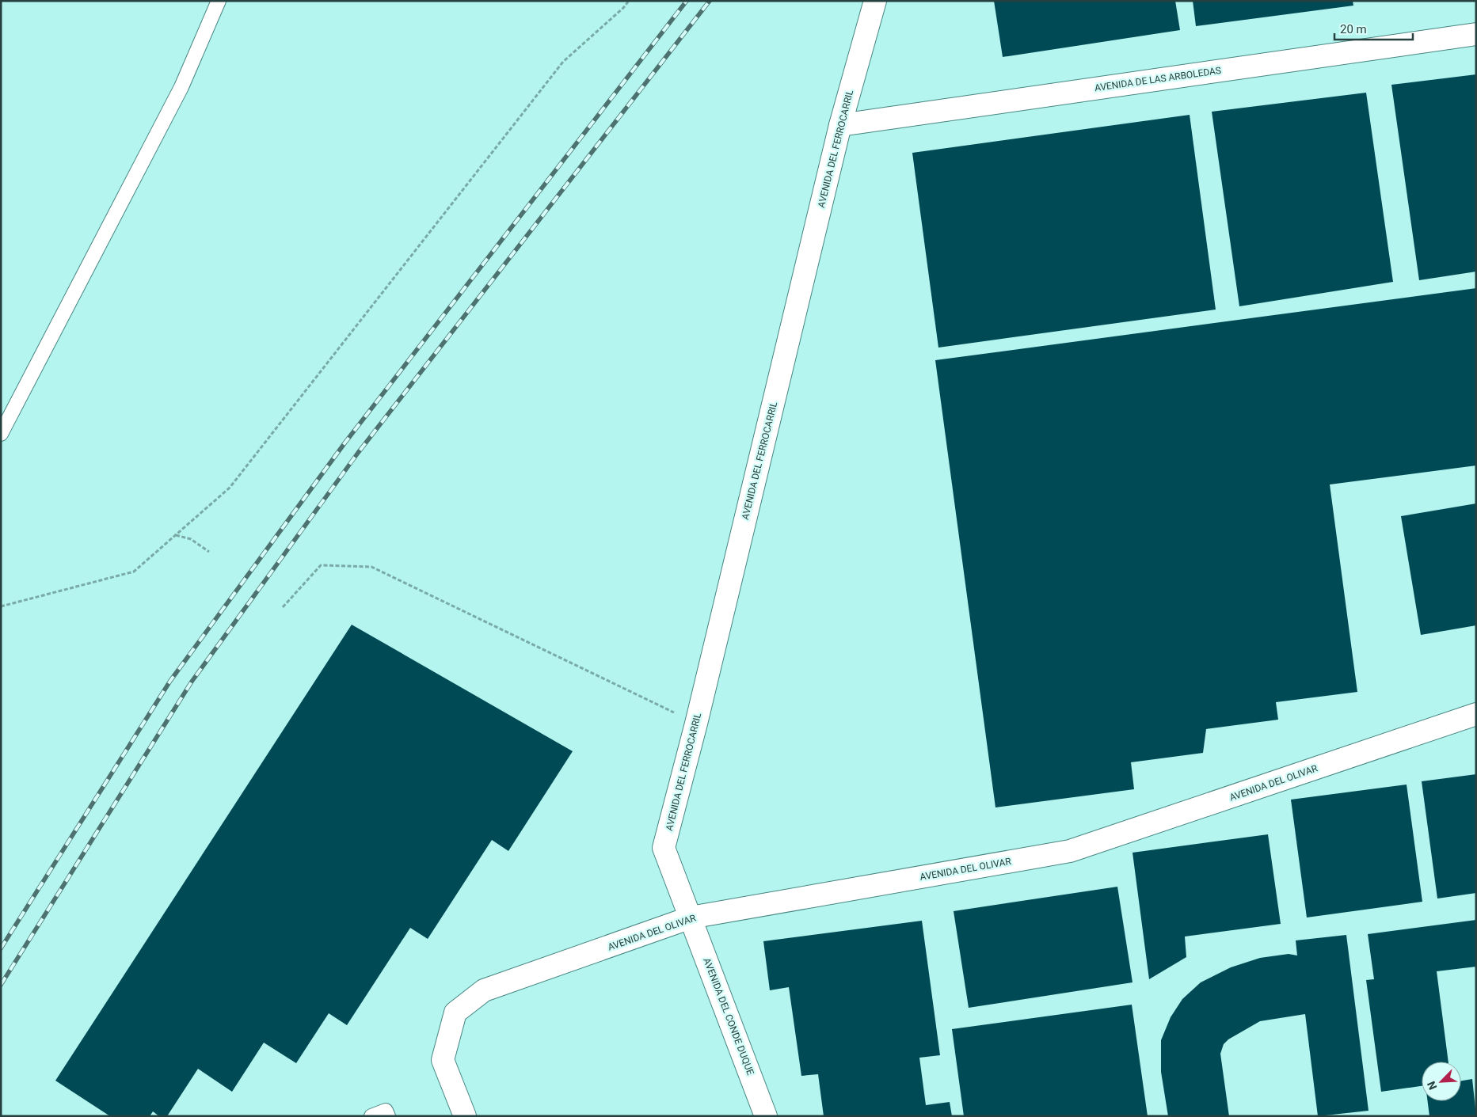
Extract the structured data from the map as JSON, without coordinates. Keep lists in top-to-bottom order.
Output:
{
  "streets": {
    "street": [
      "AVENIDA DE LAS ARBOLEDAS",
      "AVENIDA DEL FERROCARRIL",
      "AVENIDA DEL OLIVAR",
      "AVENIDA DEL CONDE DUQUE"
    ]
  },
  "crossings": [
    ["AVENIDA DE LAS ARBOLEDAS", "AVENIDA DEL FERROCARRIL"],
    ["AVENIDA DEL FERROCARRIL", "AVENIDA DEL OLIVAR"],
    ["AVENIDA DEL FERROCARRIL", "AVENIDA DEL CONDE DUQUE"],
    ["AVENIDA DEL OLIVAR", "AVENIDA DEL CONDE DUQUE"]
  ],
  "scale_bar": "20 m",
  "north": "bottom left"
}
